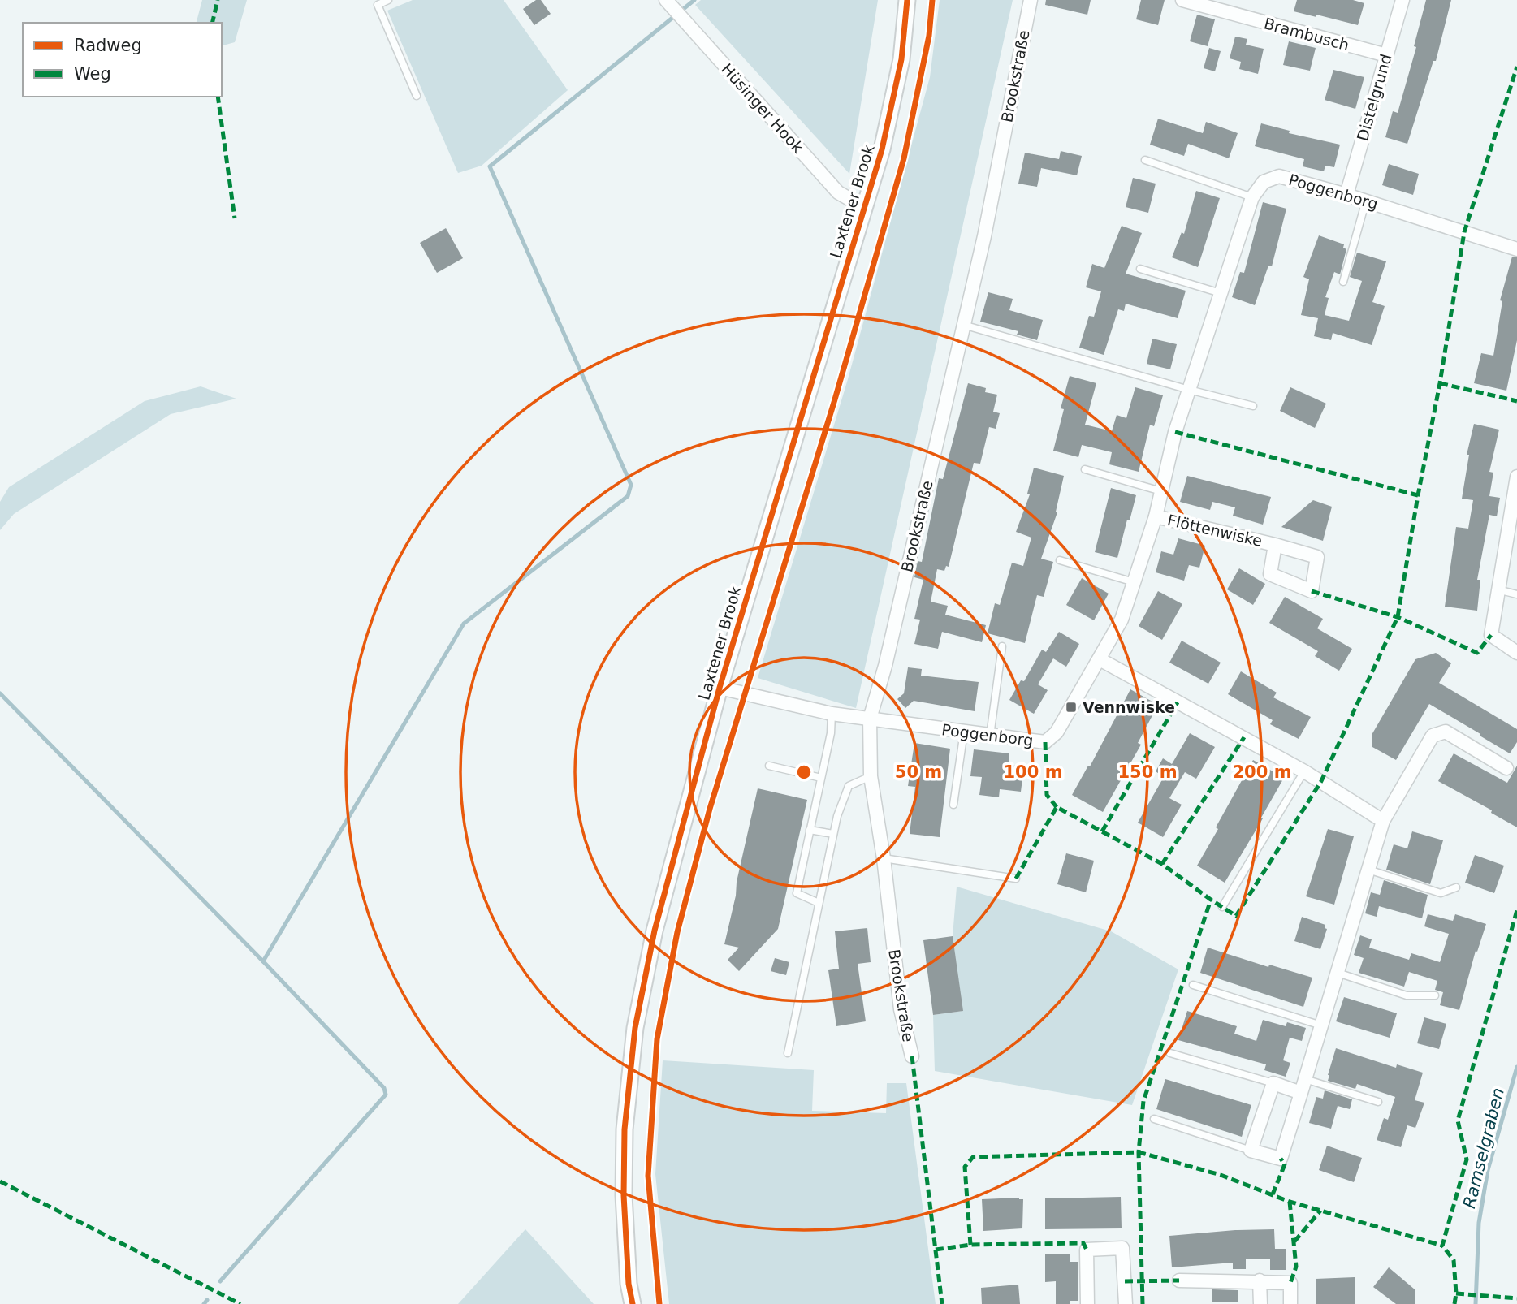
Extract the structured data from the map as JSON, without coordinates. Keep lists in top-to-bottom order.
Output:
{
  "streets": {
    "street": [
      "Brambusch",
      "Brookstraße",
      "Distelgrund",
      "Hüsinger Hook",
      "Poggenborg",
      "Laxtener Brook",
      "Flöttenwiske"
    ]
  },
  "crossings": [
    ["Brambusch", "Distelgrund"],
    ["Brookstraße", "Poggenborg"],
    ["Distelgrund", "Poggenborg"],
    ["Hüsinger Hook", "Laxtener Brook"],
    ["Poggenborg", "Laxtener Brook"],
    ["Poggenborg", "Flöttenwiske"]
  ],
  "water": ["Ramselgraben"],
  "places": {
    "transit": ["Vennwiske"]
  },
  "legend": ["Radweg", "Weg"],
  "rings": [
    "50 m",
    "100 m",
    "150 m",
    "200 m"
  ]
}
